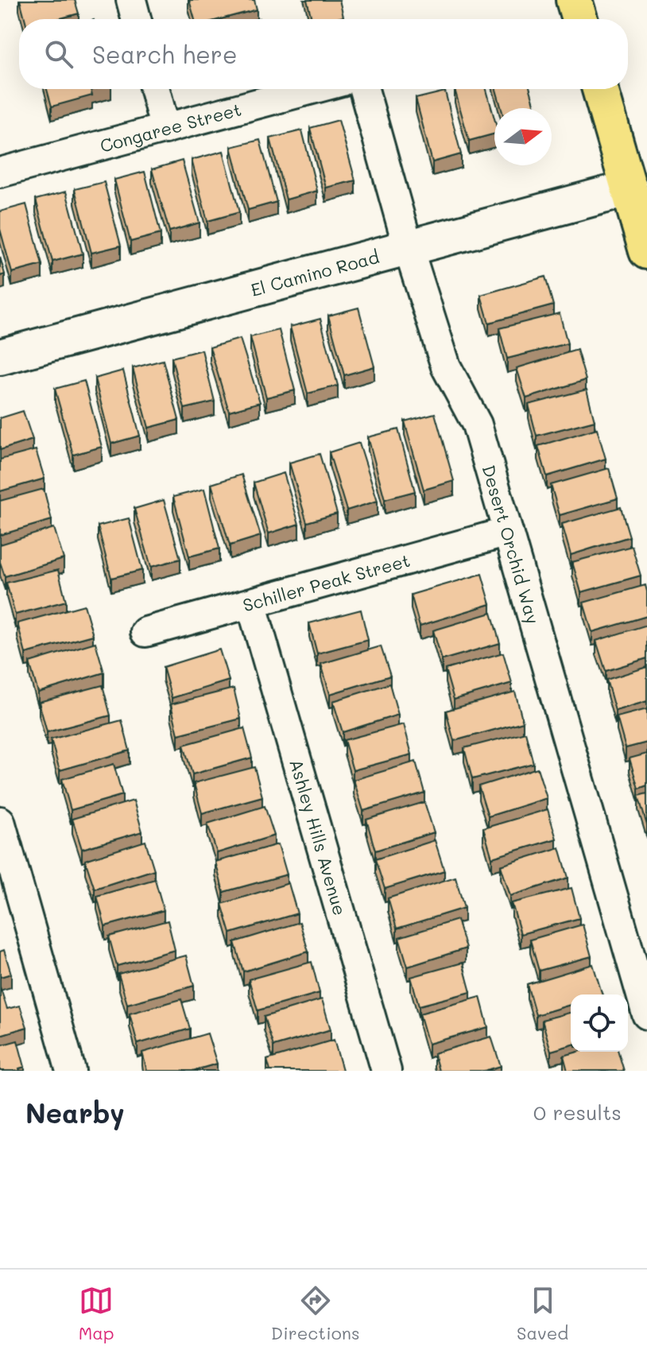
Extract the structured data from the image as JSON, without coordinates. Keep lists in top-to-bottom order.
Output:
{
  "streets": {
    "street": [
      "Congaree Street",
      "El Camino Road",
      "Desert Orchid Way",
      "Schiller Peak Street",
      "Ashley Hills Avenue"
    ]
  },
  "crossings": [
    ["El Camino Road", "Desert Orchid Way"],
    ["Desert Orchid Way", "Schiller Peak Street"],
    ["Schiller Peak Street", "Ashley Hills Avenue"]
  ],
  "north": "right",
  "page": {
    "search": "Search here",
    "heading": ["Nearby", "0 results"],
    "nav": ["Map", "Directions", "Saved"]
  }
}
